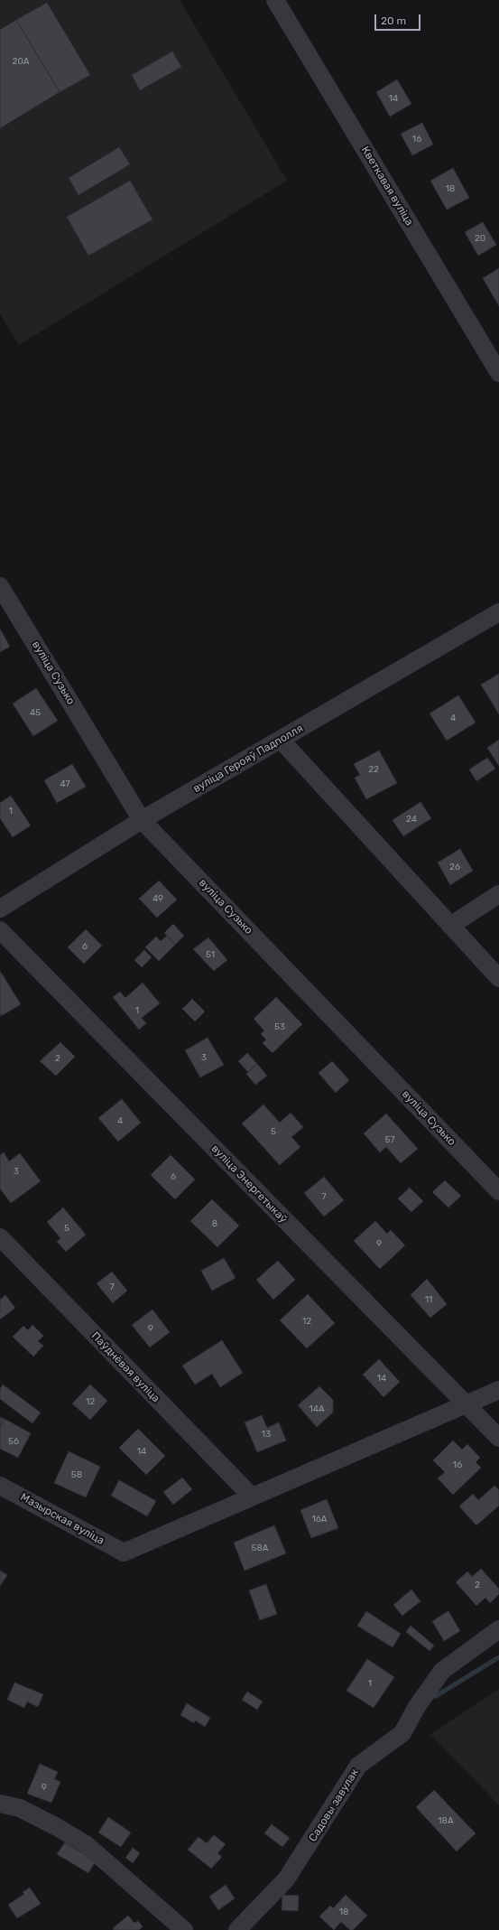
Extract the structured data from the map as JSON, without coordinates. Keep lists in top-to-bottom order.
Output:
{
  "streets": {
    "street": [
      "Кветкавая вуліца",
      "вуліца Сузько",
      "вуліца Герояў Падполля",
      "вуліца Энергетыкаў",
      "Паўднёвая вуліца",
      "Мазырская вуліца",
      "Садовы завулак"
    ]
  },
  "crossings": [
    ["вуліца Сузько", "вуліца Герояў Падполля"],
    ["Паўднёвая вуліца", "Мазырская вуліца"]
  ],
  "house_numbers": [
    "20А",
    "14",
    "16",
    "18",
    "20",
    "45",
    "4",
    "22",
    "47",
    "1",
    "24",
    "26",
    "49",
    "6",
    "51",
    "1",
    "53",
    "3",
    "2",
    "4",
    "5",
    "57",
    "3",
    "6",
    "7",
    "8",
    "5",
    "9",
    "7",
    "11",
    "12",
    "9",
    "14",
    "12",
    "14А",
    "13",
    "56",
    "14",
    "16",
    "58",
    "16А",
    "58А",
    "2",
    "1",
    "9",
    "18А",
    "18"
  ],
  "scale_bar": "20 m"
}
